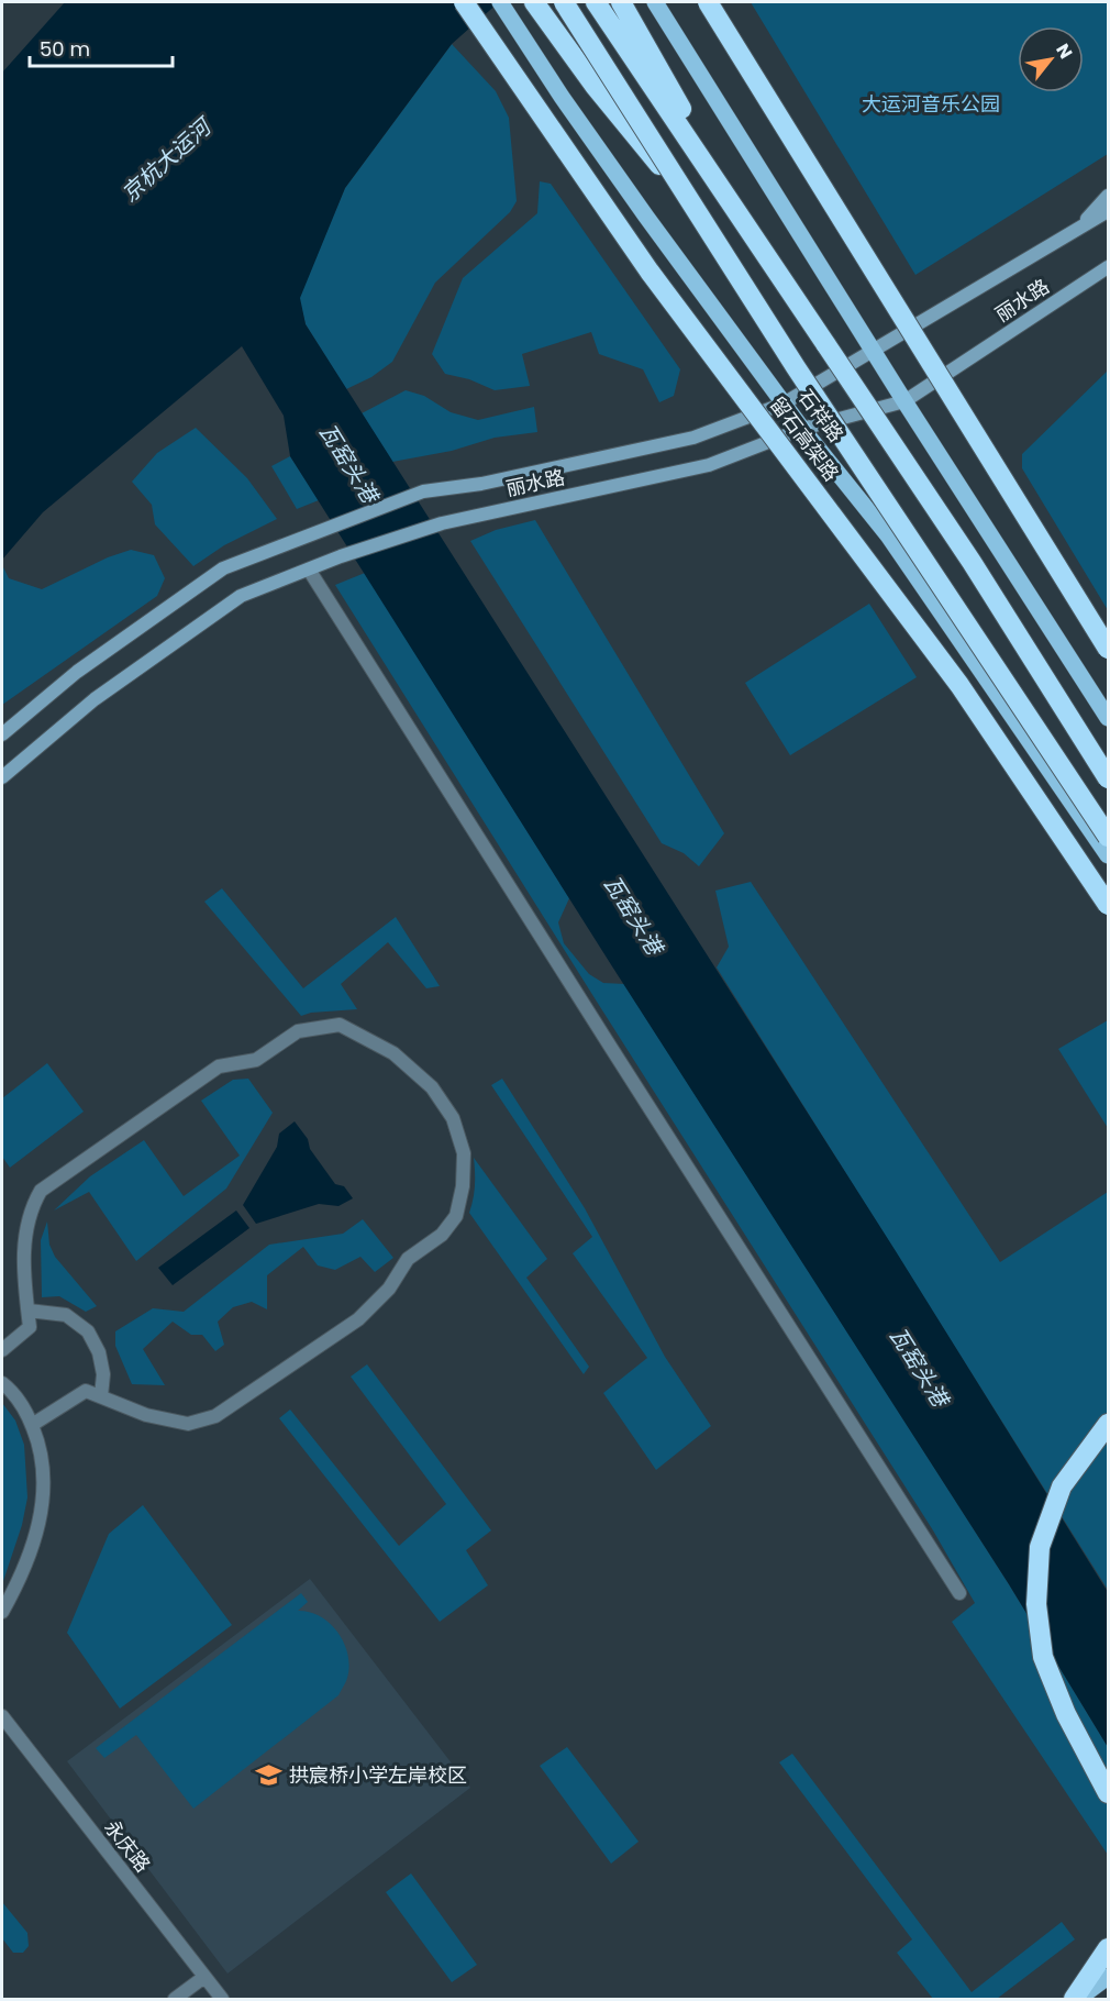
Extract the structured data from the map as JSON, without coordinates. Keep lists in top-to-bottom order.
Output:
{
  "streets": {
    "highway": ["留石高架路"],
    "main road": ["丽水路", "石祥路"],
    "street": ["永庆路"]
  },
  "crossings": [
    ["丽水路", "石祥路"]
  ],
  "water": ["京杭大运河", "瓦窑头港"],
  "parks": ["大运河音乐公园"],
  "places": {
    "school or university": ["拱宸桥小学左岸校区"]
  },
  "scale_bar": "50 m",
  "north": "top right"
}
